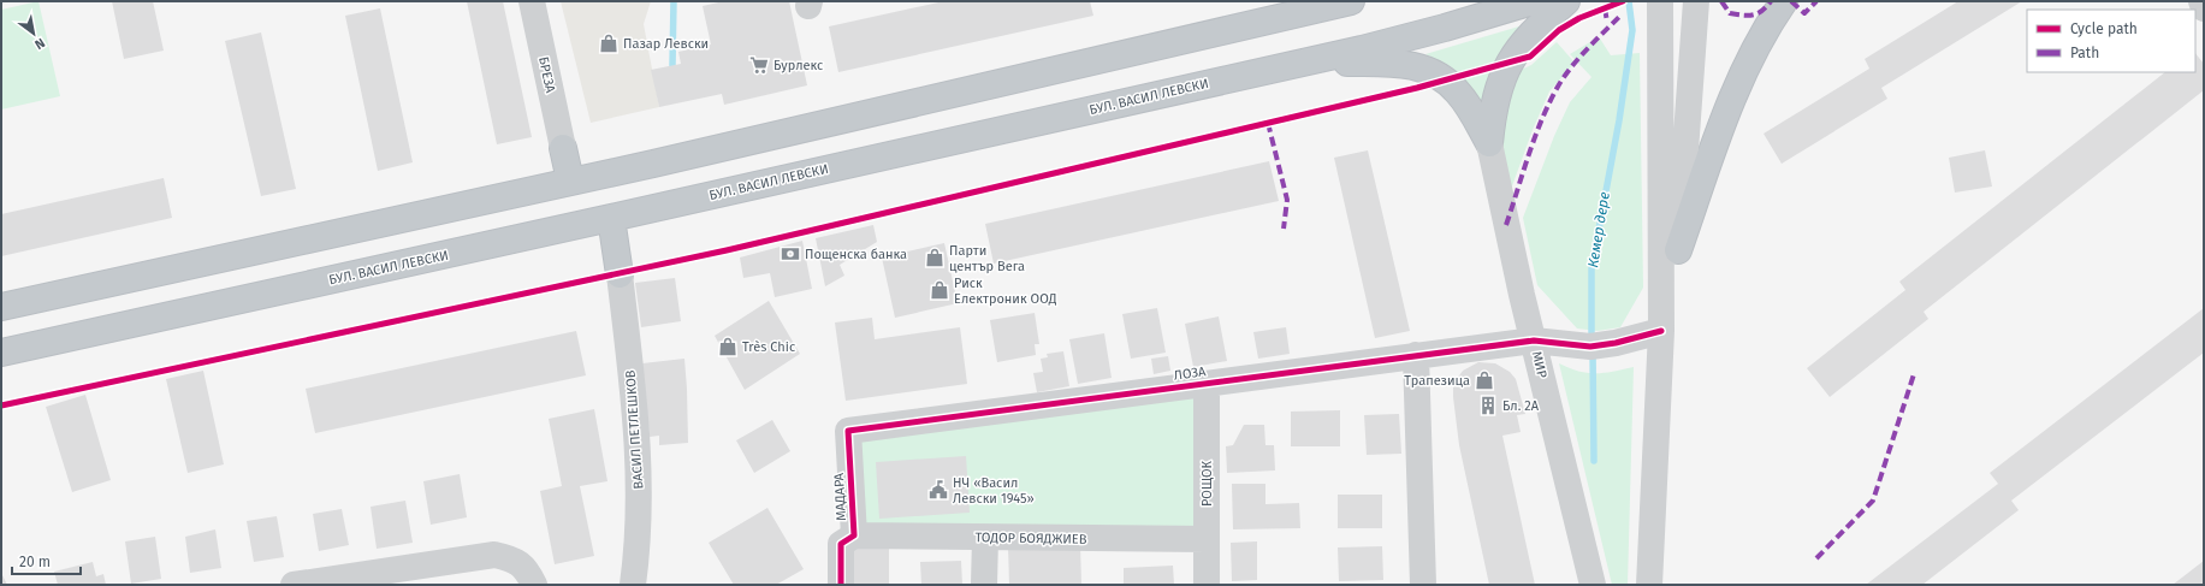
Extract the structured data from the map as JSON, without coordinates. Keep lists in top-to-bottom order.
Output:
{
  "streets": {
    "highway": ["БУЛ. ВАСИЛ ЛЕВСКИ"],
    "street": [
      "БРЕЗА",
      "МИР",
      "ЛОЗА",
      "ВАСИЛ ПЕТЛЕШКОВ",
      "РОЩОК",
      "МАДАРА",
      "ТОДОР БОЯДЖИЕВ"
    ]
  },
  "crossings": [
    ["МИР", "ЛОЗА"],
    ["ЛОЗА", "РОЩОК"],
    ["ЛОЗА", "МАДАРА"],
    ["РОЩОК", "ТОДОР БОЯДЖИЕВ"],
    ["МАДАРА", "ТОДОР БОЯДЖИЕВ"]
  ],
  "water": ["Кемер дере"],
  "places": {
    "shop": [
      "Пазар Левски",
      "Парти център Вега",
      "Риск Електроник ООД",
      "Très Chic",
      "Трапезица"
    ],
    "supermarket": ["Бурлекс"],
    "bank": ["Пощенска банка"],
    "building": ["Бл. 2А"],
    "public building": ["НЧ «Васил Левски 1945»"]
  },
  "legend": ["Cycle path", "Path"],
  "scale_bar": "20 m",
  "north": "bottom right"
}
